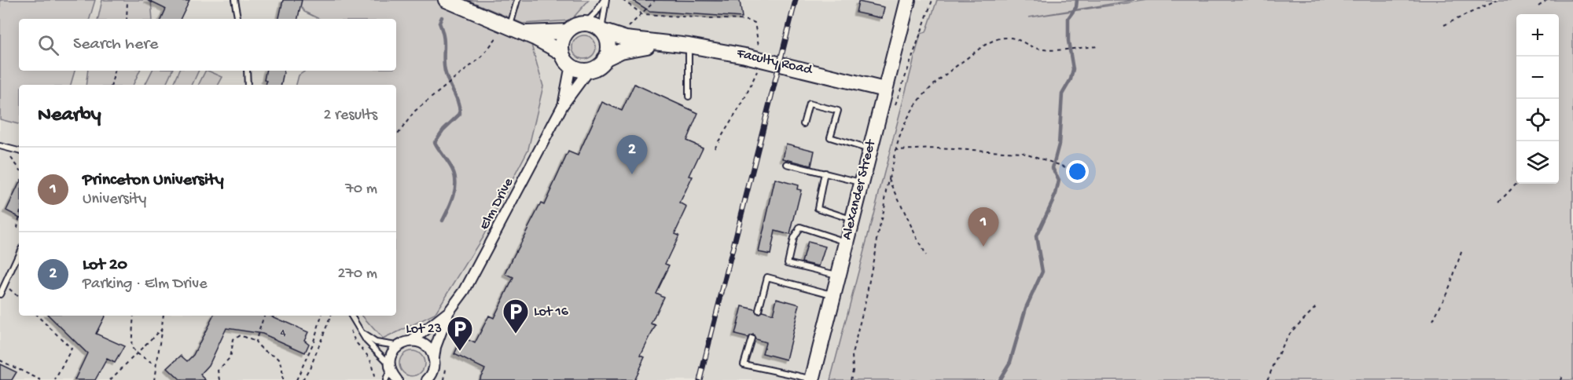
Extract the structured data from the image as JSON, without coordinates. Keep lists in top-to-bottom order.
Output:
{
  "streets": {
    "street": ["Faculty Road", "Alexander Street", "Elm Drive"]
  },
  "crossings": [
    ["Faculty Road", "Alexander Street"],
    ["Faculty Road", "Elm Drive"]
  ],
  "places": {
    "parking": ["Lot 16", "Lot 23"]
  },
  "house_numbers": ["4"],
  "page": {
    "map_buttons": ["+", "−"],
    "search": "Search here",
    "heading": ["Nearby", "2 results"],
    "pins": ["2", "1"],
    "list": [
      {
        "mark": "1",
        "name": "Princeton University",
        "note": "University",
        "value": "70 m"
      },
      {
        "mark": "2",
        "name": "Lot 20",
        "note": "Parking · Elm Drive",
        "value": "270 m"
      }
    ]
  }
}
